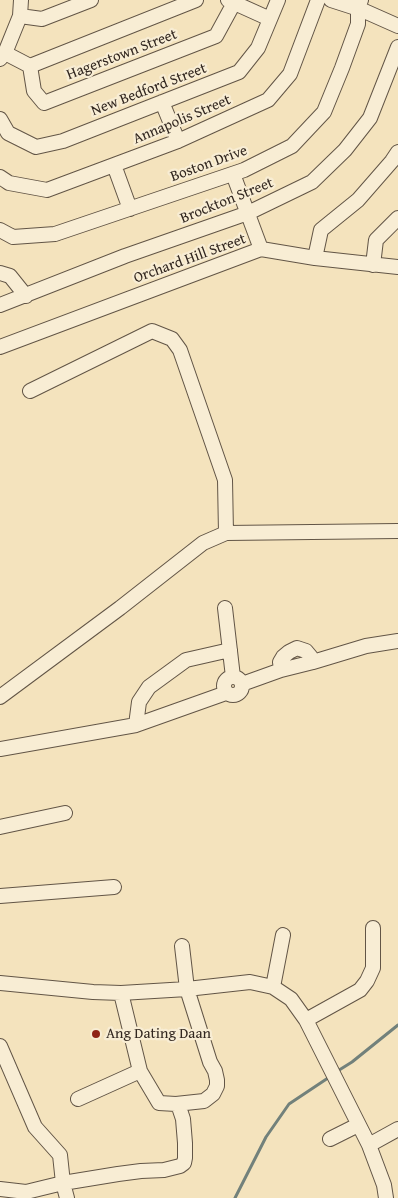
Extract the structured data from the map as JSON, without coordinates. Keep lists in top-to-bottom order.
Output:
{
  "streets": {
    "street": [
      "Hagerstown Street",
      "New Bedford Street",
      "Annapolis Street",
      "Boston Drive",
      "Brockton Street",
      "Orchard Hill Street"
    ]
  },
  "places": ["Ang Dating Daan"]
}
